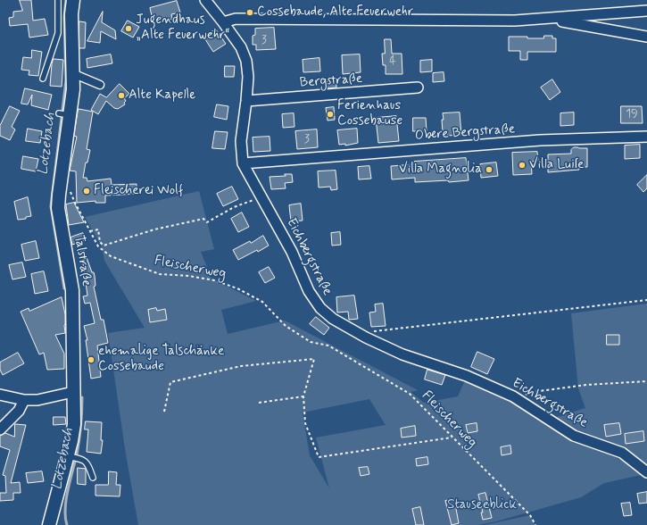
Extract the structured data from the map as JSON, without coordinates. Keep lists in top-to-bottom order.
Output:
{
  "streets": {
    "street": [
      "Bergstraße",
      "Obere Bergstraße",
      "Eichbergstraße",
      "Talstraße"
    ],
    "path": ["Fleischerweg"]
  },
  "crossings": [
    ["Bergstraße", "Eichbergstraße"],
    ["Obere Bergstraße", "Eichbergstraße"]
  ],
  "water": ["Lotzebach"],
  "parks": ["Stauseeblick"],
  "places": [
    "Cossebaude, Alte Feuerwehr",
    "Jugendhaus „Alte Feuerwehr“",
    "Alte Kapelle",
    "Ferienhaus Cossebause",
    "Villa Luiſe",
    "Villa Magnolia",
    "Fleischerei Wolf",
    "ehemalige Talschänke Cossebaude"
  ],
  "house_numbers": [
    "3",
    "4",
    "19",
    "3"
  ]
}
